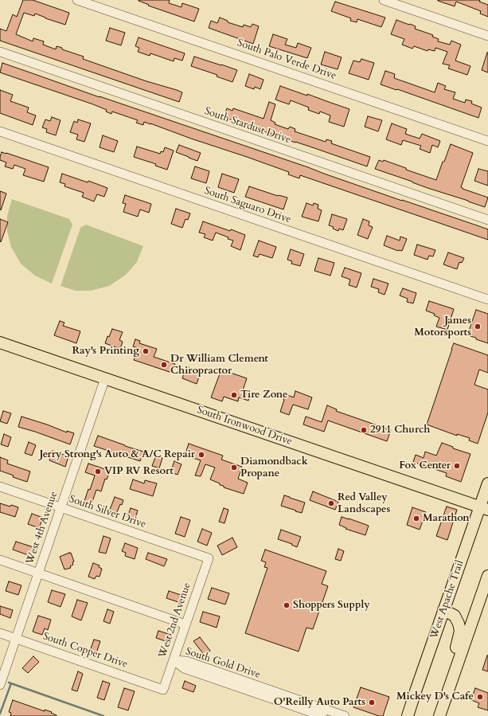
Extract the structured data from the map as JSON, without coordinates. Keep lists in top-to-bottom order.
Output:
{
  "streets": {
    "main road": ["South Ironwood Drive", "West Apache Trail"],
    "street": [
      "South Palo Verde Drive",
      "South Stardust Drive",
      "South Saguaro Drive",
      "South Silver Drive",
      "West 4th Avenue",
      "West 2nd Avenue",
      "South Copper Drive",
      "South Gold Drive"
    ]
  },
  "crossings": [
    ["South Ironwood Drive", "West 4th Avenue"],
    ["South Ironwood Drive", "West Apache Trail"],
    ["South Silver Drive", "West 4th Avenue"],
    ["South Silver Drive", "West 2nd Avenue"],
    ["West 4th Avenue", "South Copper Drive"],
    ["West 2nd Avenue", "South Copper Drive"],
    ["West 2nd Avenue", "South Gold Drive"]
  ],
  "places": [
    "James Motorsports",
    "Ray's Printing",
    "Dr William Clement Chiropractor",
    "Tire Zone",
    "2911 Church",
    "Jerry Strong's Auto & A/C Repair",
    "Fox Center",
    "Diamondback Propane",
    "VIP RV Resort",
    "Red Valley Landscapes",
    "Marathon",
    "Shoppers Supply",
    "Mickey D's Cafe",
    "O'Reilly Auto Parts"
  ]
}
